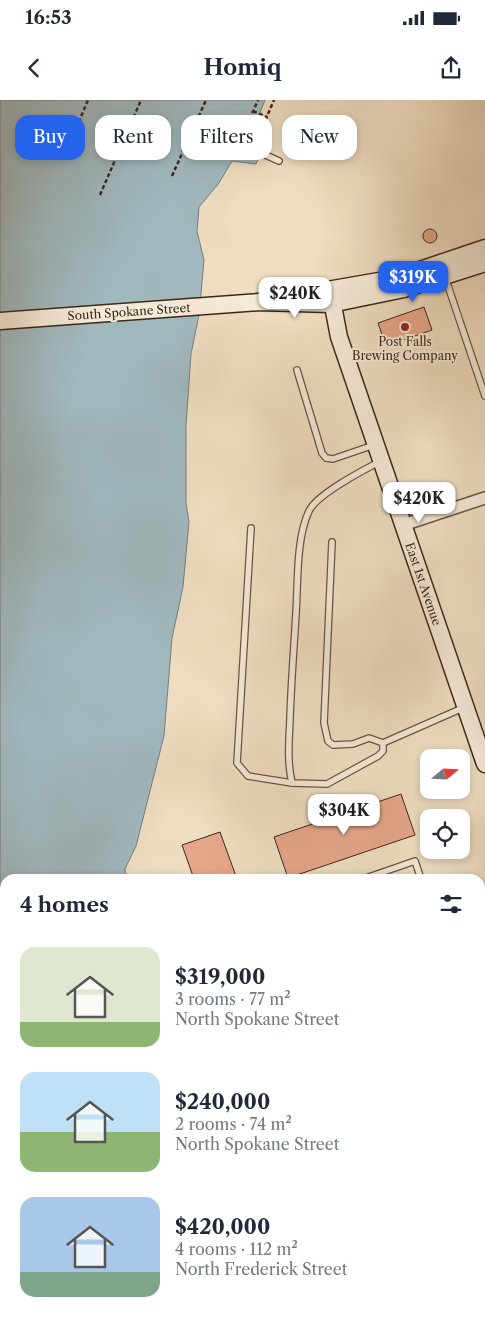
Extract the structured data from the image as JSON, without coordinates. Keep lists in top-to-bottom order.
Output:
{
  "streets": {
    "main road": ["South Spokane Street", "East 1st Avenue"]
  },
  "crossings": [
    ["South Spokane Street", "East 1st Avenue"]
  ],
  "places": ["Post Falls Brewing Company"],
  "north": "right",
  "page": {
    "status": "16:53",
    "header": "Homiq",
    "chip": [
      "Buy",
      "Rent",
      "Filters",
      "New"
    ],
    "price": [
      "$319K",
      "$240K",
      "$420K",
      "$304K"
    ],
    "heading": "4 homes",
    "list": [
      {
        "name": "$319,000",
        "note": "3 rooms · 77 m² · North Spokane Street"
      },
      {
        "name": "$240,000",
        "note": "2 rooms · 74 m² · North Spokane Street"
      },
      {
        "name": "$420,000",
        "note": "4 rooms · 112 m² · North Frederick Street"
      }
    ]
  }
}
